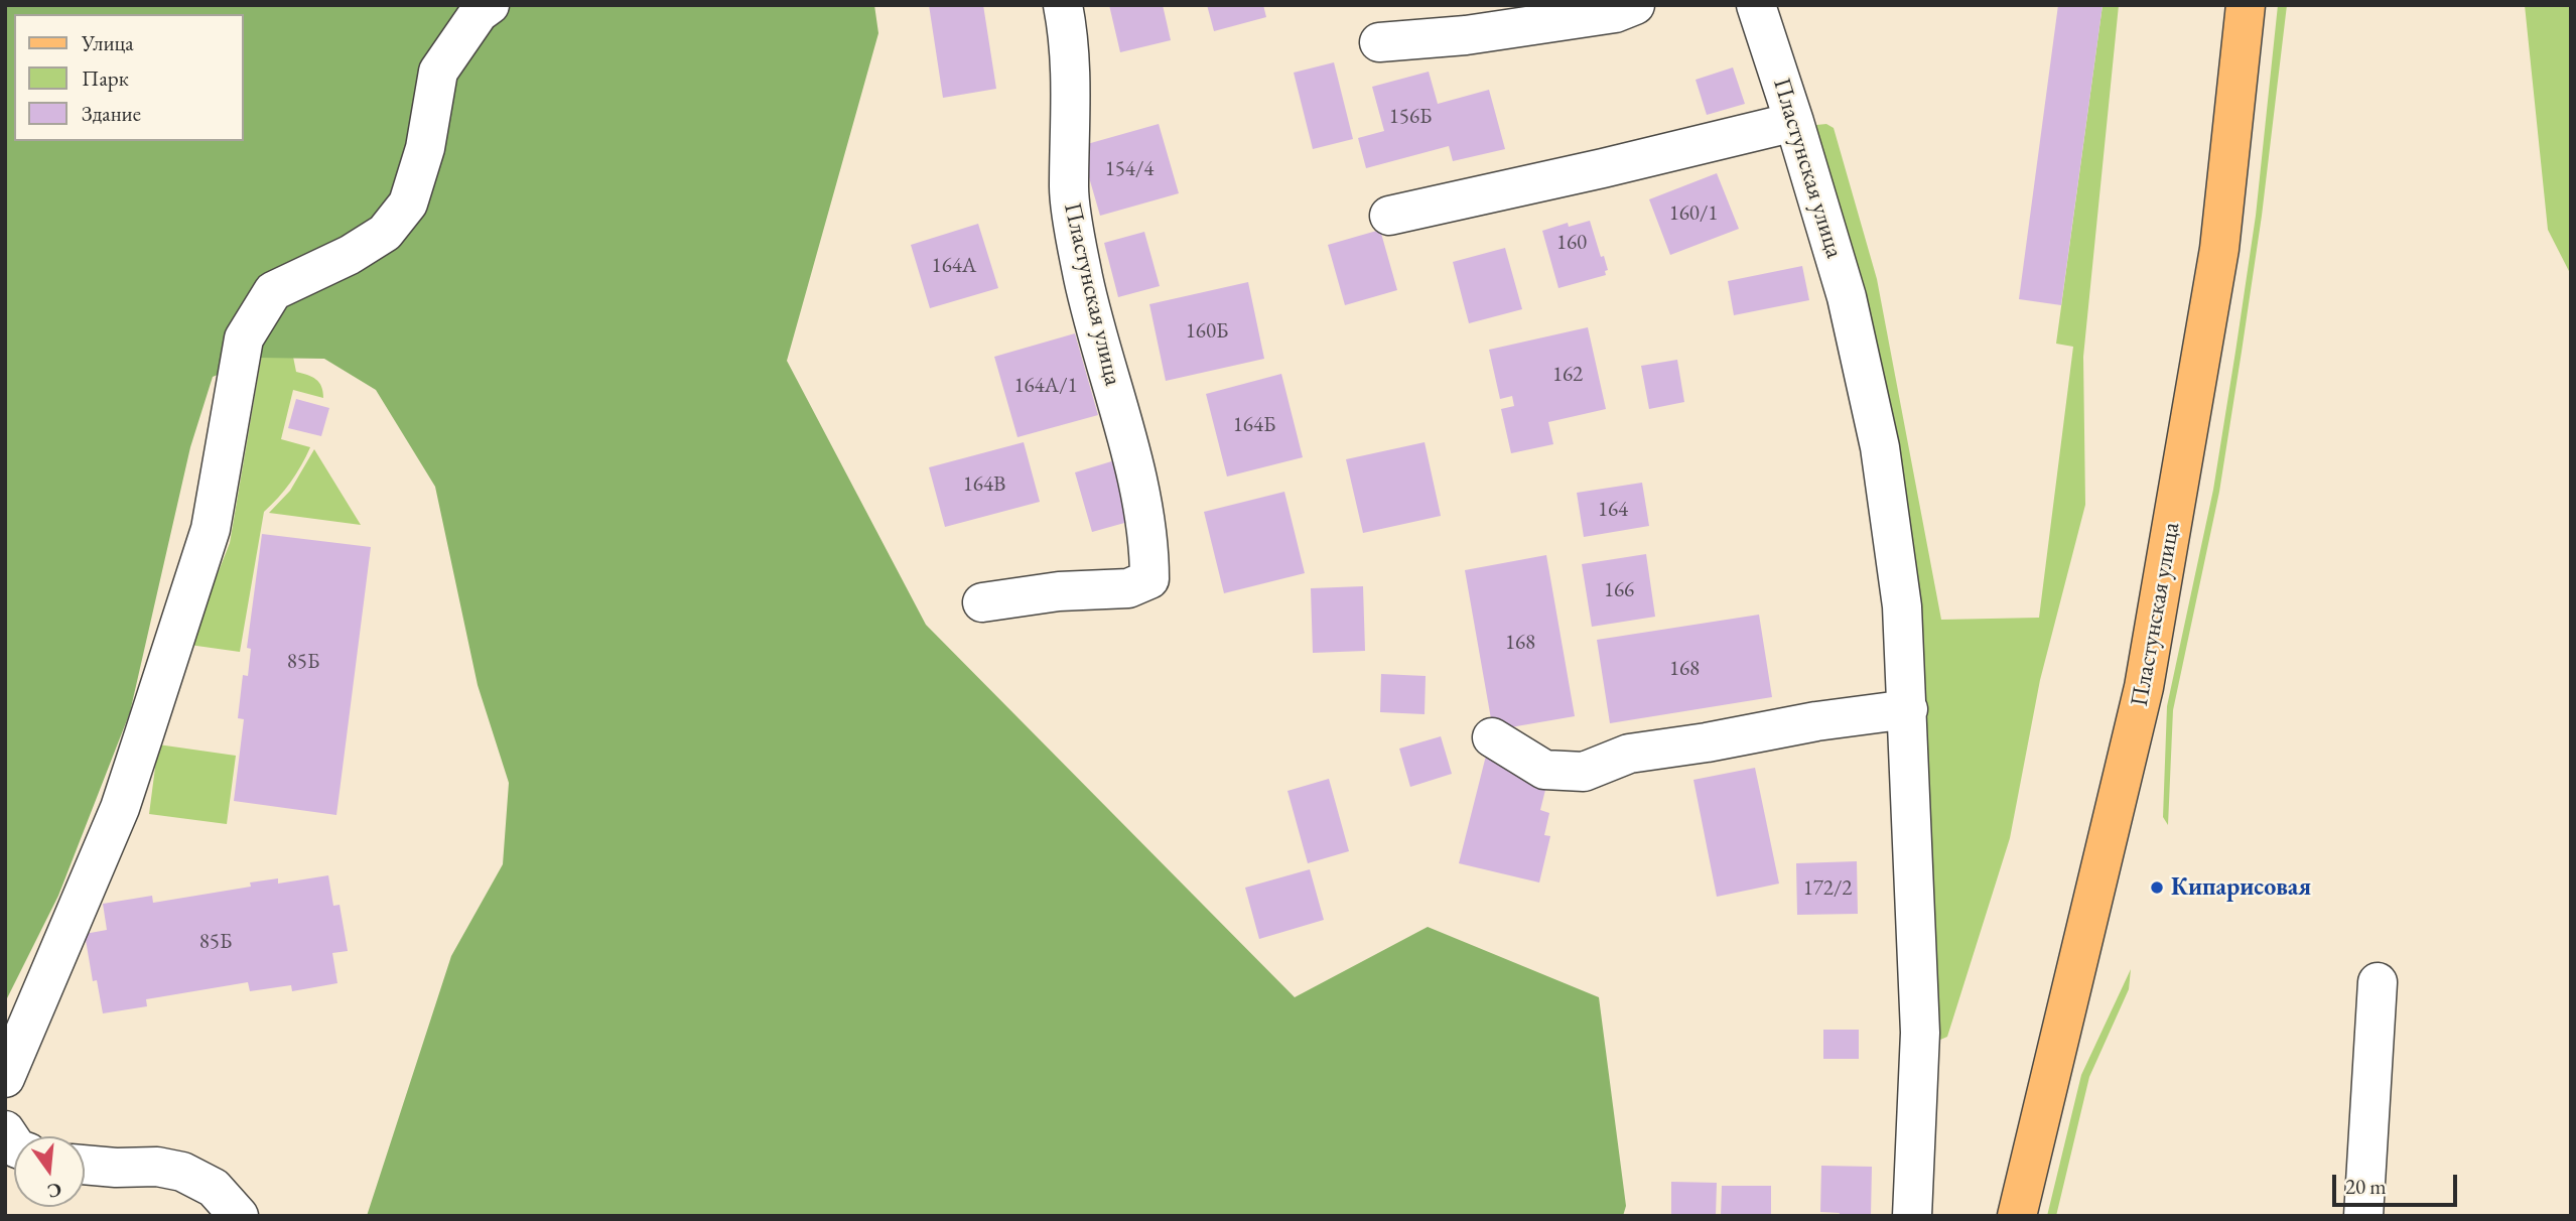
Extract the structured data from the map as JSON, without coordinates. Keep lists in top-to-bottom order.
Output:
{
  "streets": {
    "main road": ["Пластунская улица"]
  },
  "places": ["Кипарисовая"],
  "house_numbers": [
    "156Б",
    "154/4",
    "160/1",
    "160",
    "164А",
    "160Б",
    "162",
    "164А/1",
    "164Б",
    "164В",
    "164",
    "166",
    "168",
    "85Б",
    "168",
    "172/2",
    "85Б"
  ],
  "legend": ["Улица", "Парк", "Здание"],
  "scale_bar": "20 m",
  "north": "bottom"
}
